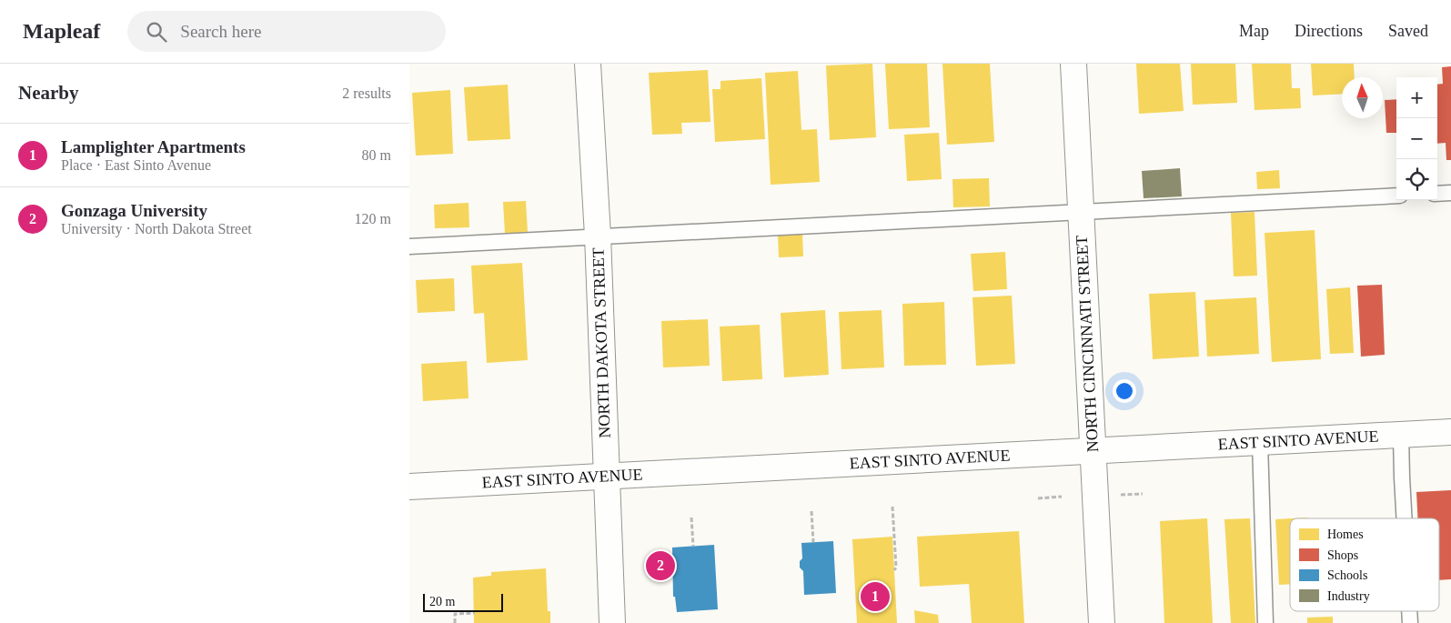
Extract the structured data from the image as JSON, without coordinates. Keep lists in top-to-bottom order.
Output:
{
  "streets": {
    "street": ["NORTH DAKOTA STREET", "NORTH CINCINNATI STREET", "EAST SINTO AVENUE"]
  },
  "crossings": [
    ["NORTH DAKOTA STREET", "EAST SINTO AVENUE"],
    ["NORTH CINCINNATI STREET", "EAST SINTO AVENUE"]
  ],
  "legend": [
    "Homes",
    "Shops",
    "Schools",
    "Industry"
  ],
  "scale_bar": "20 m",
  "north": "top",
  "page": {
    "header": "Mapleaf",
    "search": "Search here",
    "nav": ["Map", "Directions", "Saved"],
    "heading": ["Nearby", "2 results"],
    "map_buttons": ["+", "−"],
    "list": [
      {
        "mark": "1",
        "name": "Lamplighter Apartments",
        "note": "Place · East Sinto Avenue",
        "value": "80 m"
      },
      {
        "mark": "2",
        "name": "Gonzaga University",
        "note": "University · North Dakota Street",
        "value": "120 m"
      }
    ],
    "pins": ["2", "1"],
    "scale": "20 m"
  }
}
